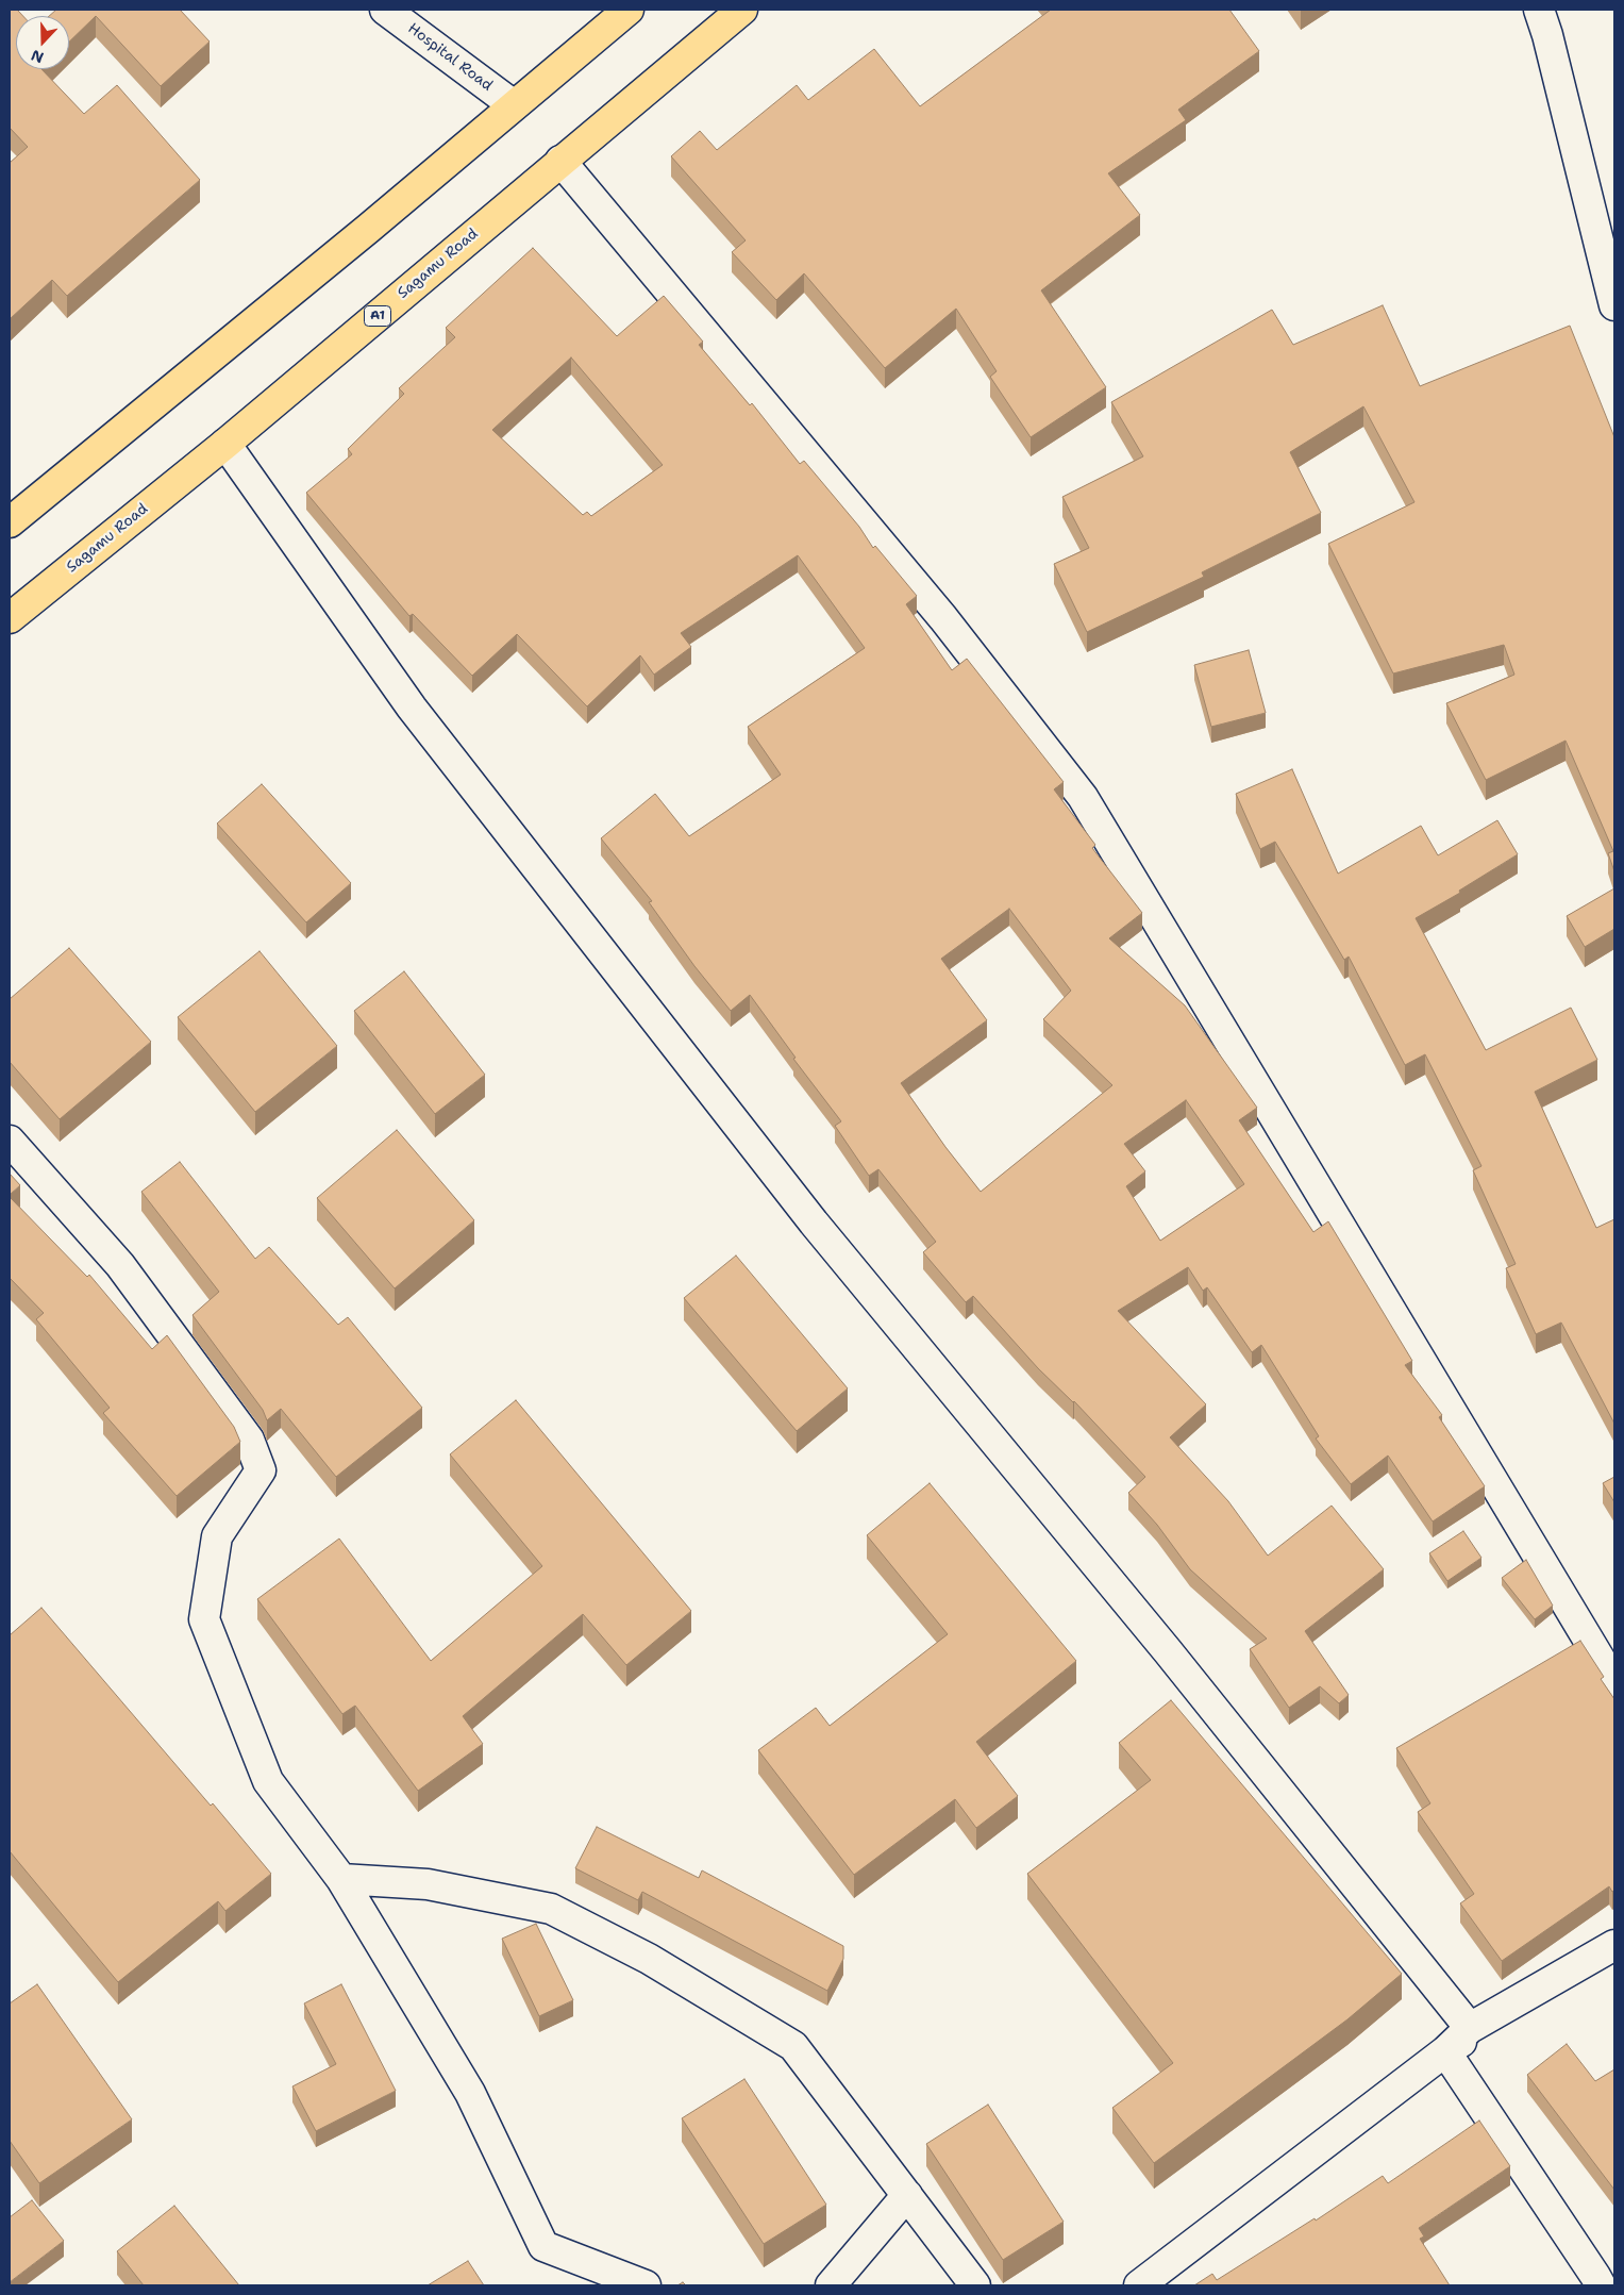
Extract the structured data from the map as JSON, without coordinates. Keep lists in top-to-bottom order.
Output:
{
  "streets": {
    "highway": ["Sagamu Road", "A1"],
    "street": ["Hospital Road"]
  },
  "north": "bottom"
}
